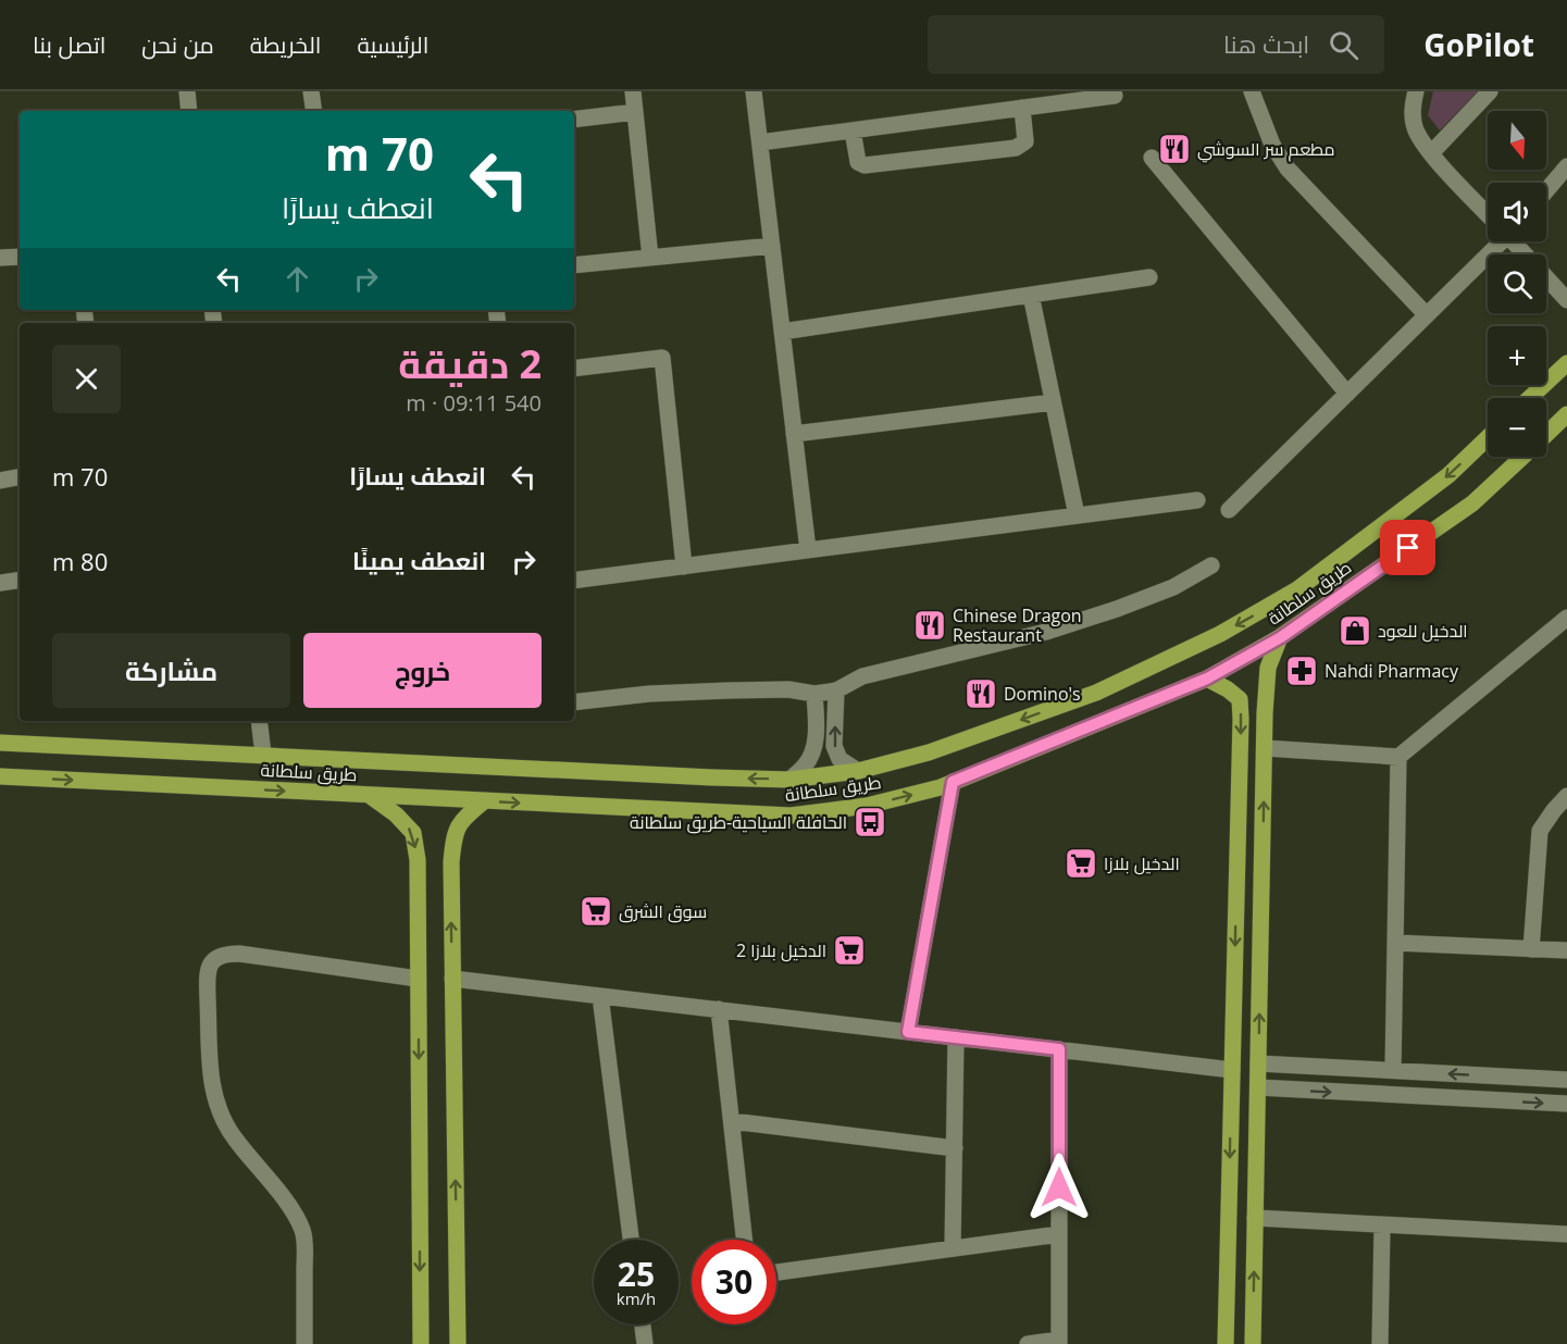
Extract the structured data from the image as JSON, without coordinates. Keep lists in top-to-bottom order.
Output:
{
  "streets": {
    "main road": ["طريق سلطانة"]
  },
  "places": {
    "restaurant": ["مطعم سر السوشي", "Chinese Dragon Restaurant", "Domino's"],
    "shop": ["الدخيل للعود"],
    "pharmacy": ["Nahdi Pharmacy"],
    "bus stop": ["الحافلة السياحية-طريق سلطانة"],
    "supermarket": ["الدخیل بلازا", "سوق الشرق", "الدخیل بلازا 2"]
  },
  "north": "bottom",
  "page": {
    "header": "GoPilot",
    "search": "ابحث هنا",
    "nav": [
      "الرئيسية",
      "الخريطة",
      "من نحن",
      "اتصل بنا"
    ],
    "map_buttons": ["+", "−"],
    "turn": ["70 m", "انعطف يسارًا"],
    "heading": ["2 دقيقة", "540 m · 09:11"],
    "list": [
      {
        "name": "انعطف يسارًا",
        "value": "70 m"
      },
      {
        "name": "انعطف يمينًا",
        "value": "80 m"
      }
    ],
    "buttons": ["خروج", "مشاركة"],
    "speed": "25 km/h",
    "limit": "30"
  }
}
